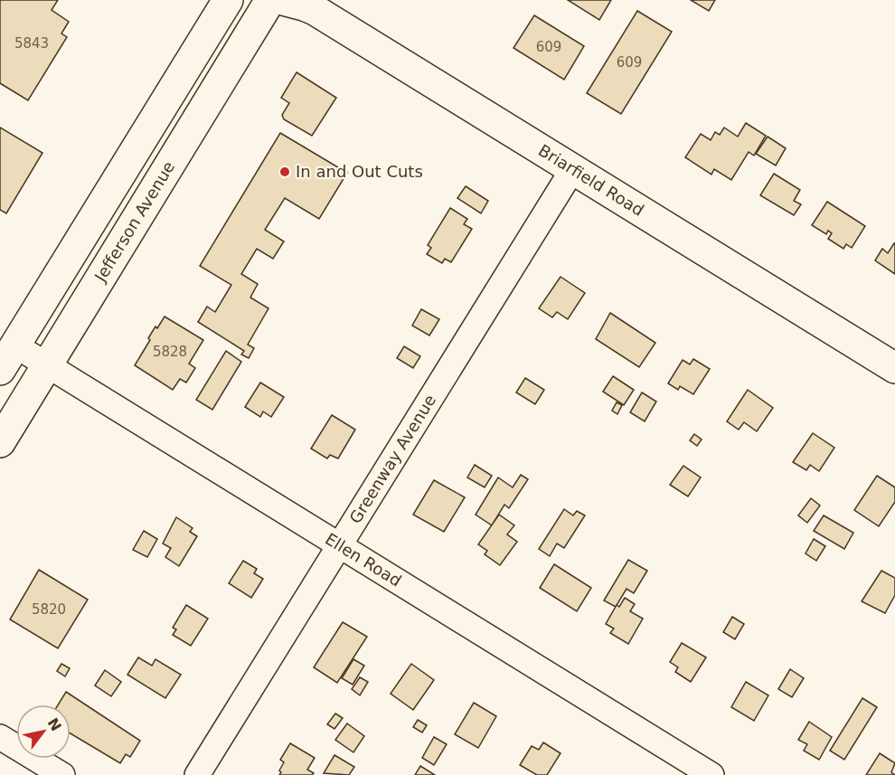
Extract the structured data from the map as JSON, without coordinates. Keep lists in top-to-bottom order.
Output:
{
  "streets": {
    "main road": ["Briarfield Road", "Jefferson Avenue"],
    "street": ["Greenway Avenue", "Ellen Road"]
  },
  "crossings": [
    ["Briarfield Road", "Greenway Avenue"],
    ["Jefferson Avenue", "Ellen Road"],
    ["Greenway Avenue", "Ellen Road"]
  ],
  "places": ["In and Out Cuts"],
  "house_numbers": [
    "5843",
    "609",
    "609",
    "5828",
    "5820"
  ],
  "north": "top right"
}
